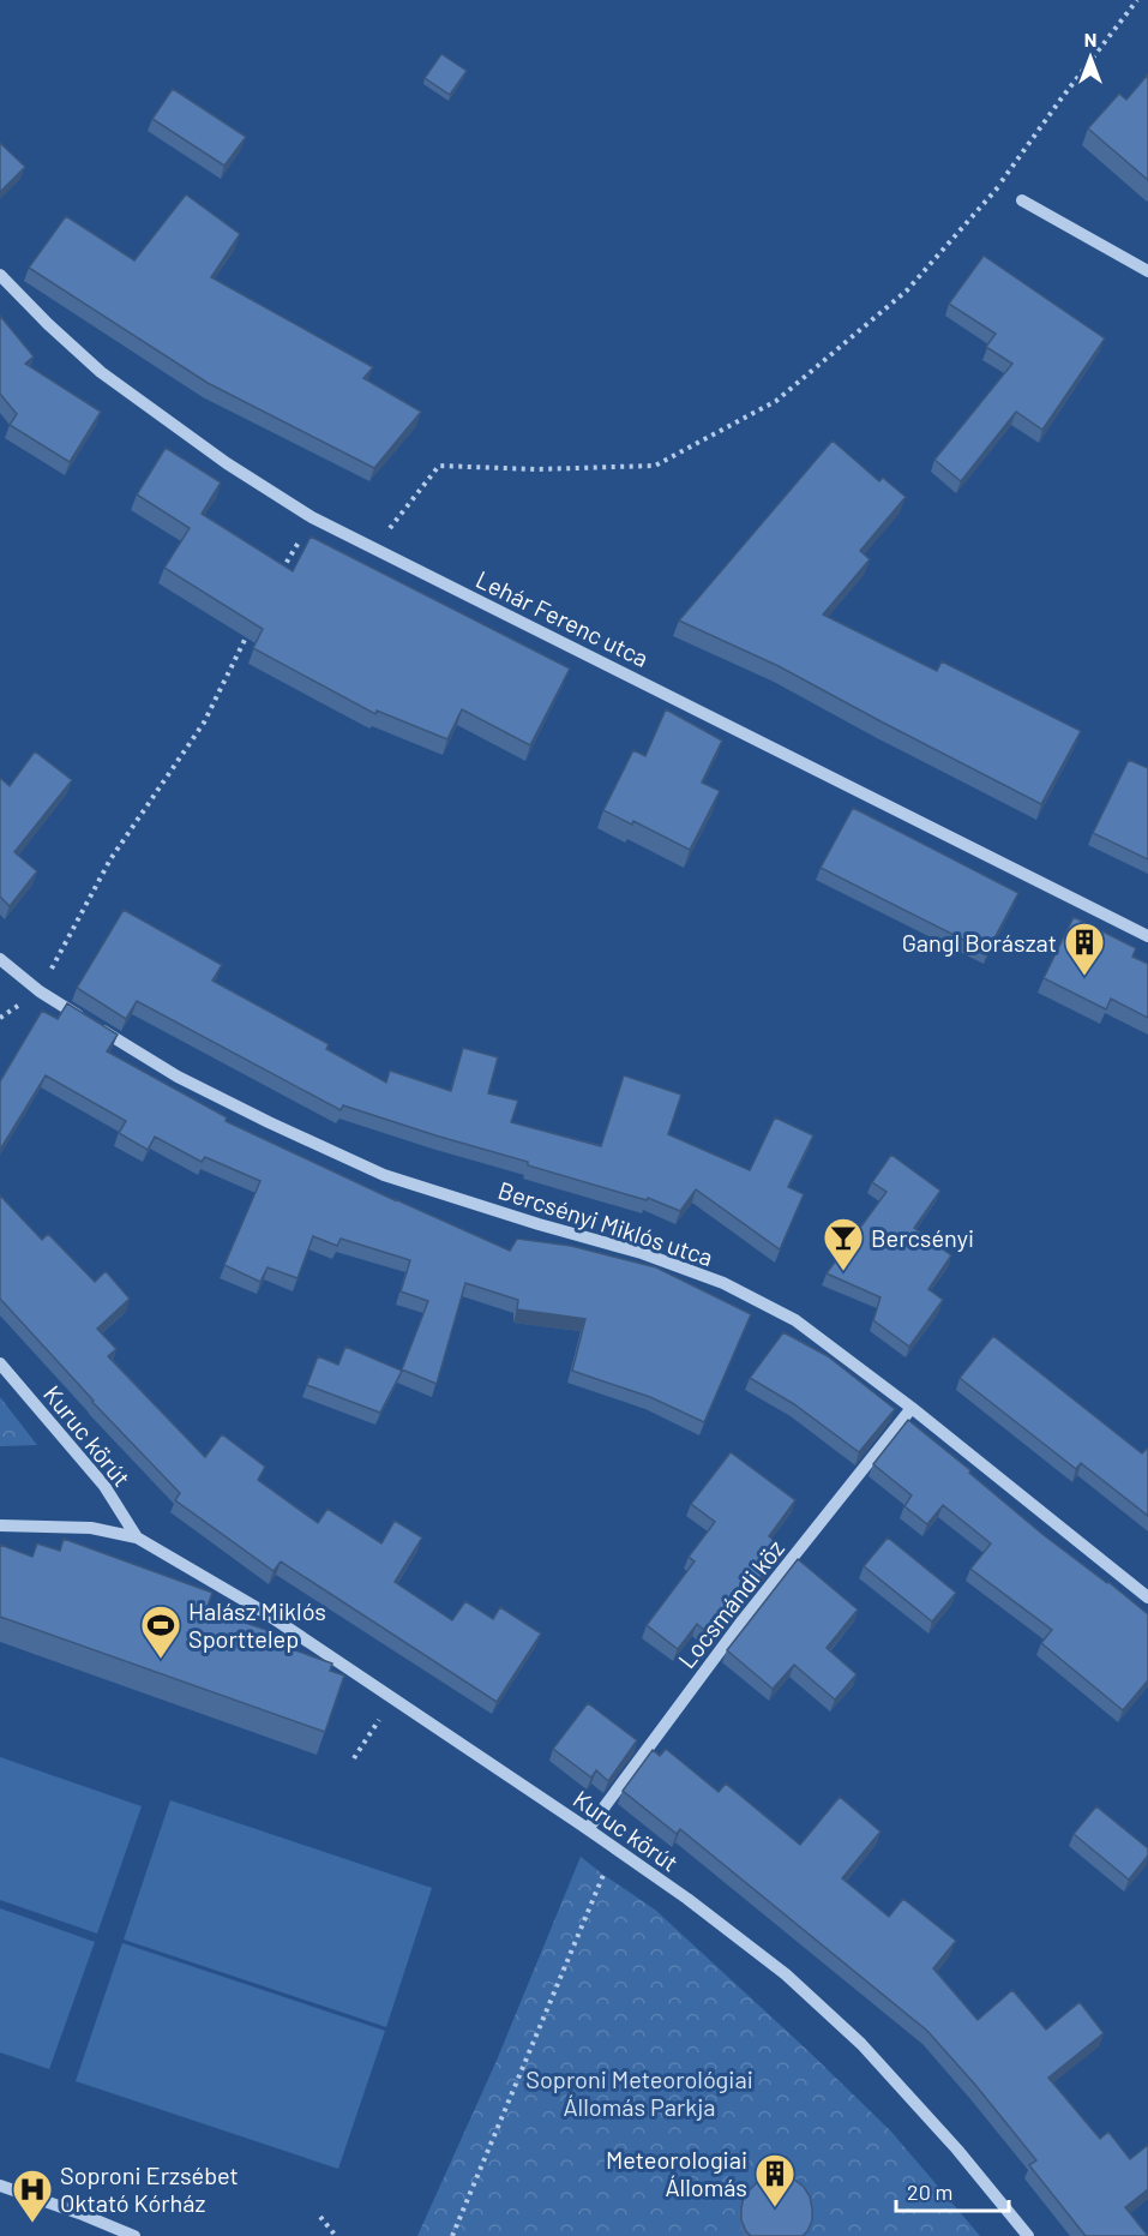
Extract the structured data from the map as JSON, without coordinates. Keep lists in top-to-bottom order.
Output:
{
  "streets": {
    "street": [
      "Lehár Ferenc utca",
      "Bercsényi Miklós utca",
      "Kuruc körút",
      "Locsmándi köz"
    ]
  },
  "crossings": [
    ["Bercsényi Miklós utca", "Locsmándi köz"],
    ["Kuruc körút", "Locsmándi köz"]
  ],
  "parks": ["Soproni Meteorológiai Állomás Parkja"],
  "places": {
    "building": ["Gangl Borászat", "Meteorologiai Állomás"],
    "bar": ["Bercsényi"],
    "sports": ["Halász Miklós Sporttelep"],
    "hospital": ["Soproni Erzsébet Oktató Kórház"]
  },
  "scale_bar": "20 m",
  "north": "top"
}
